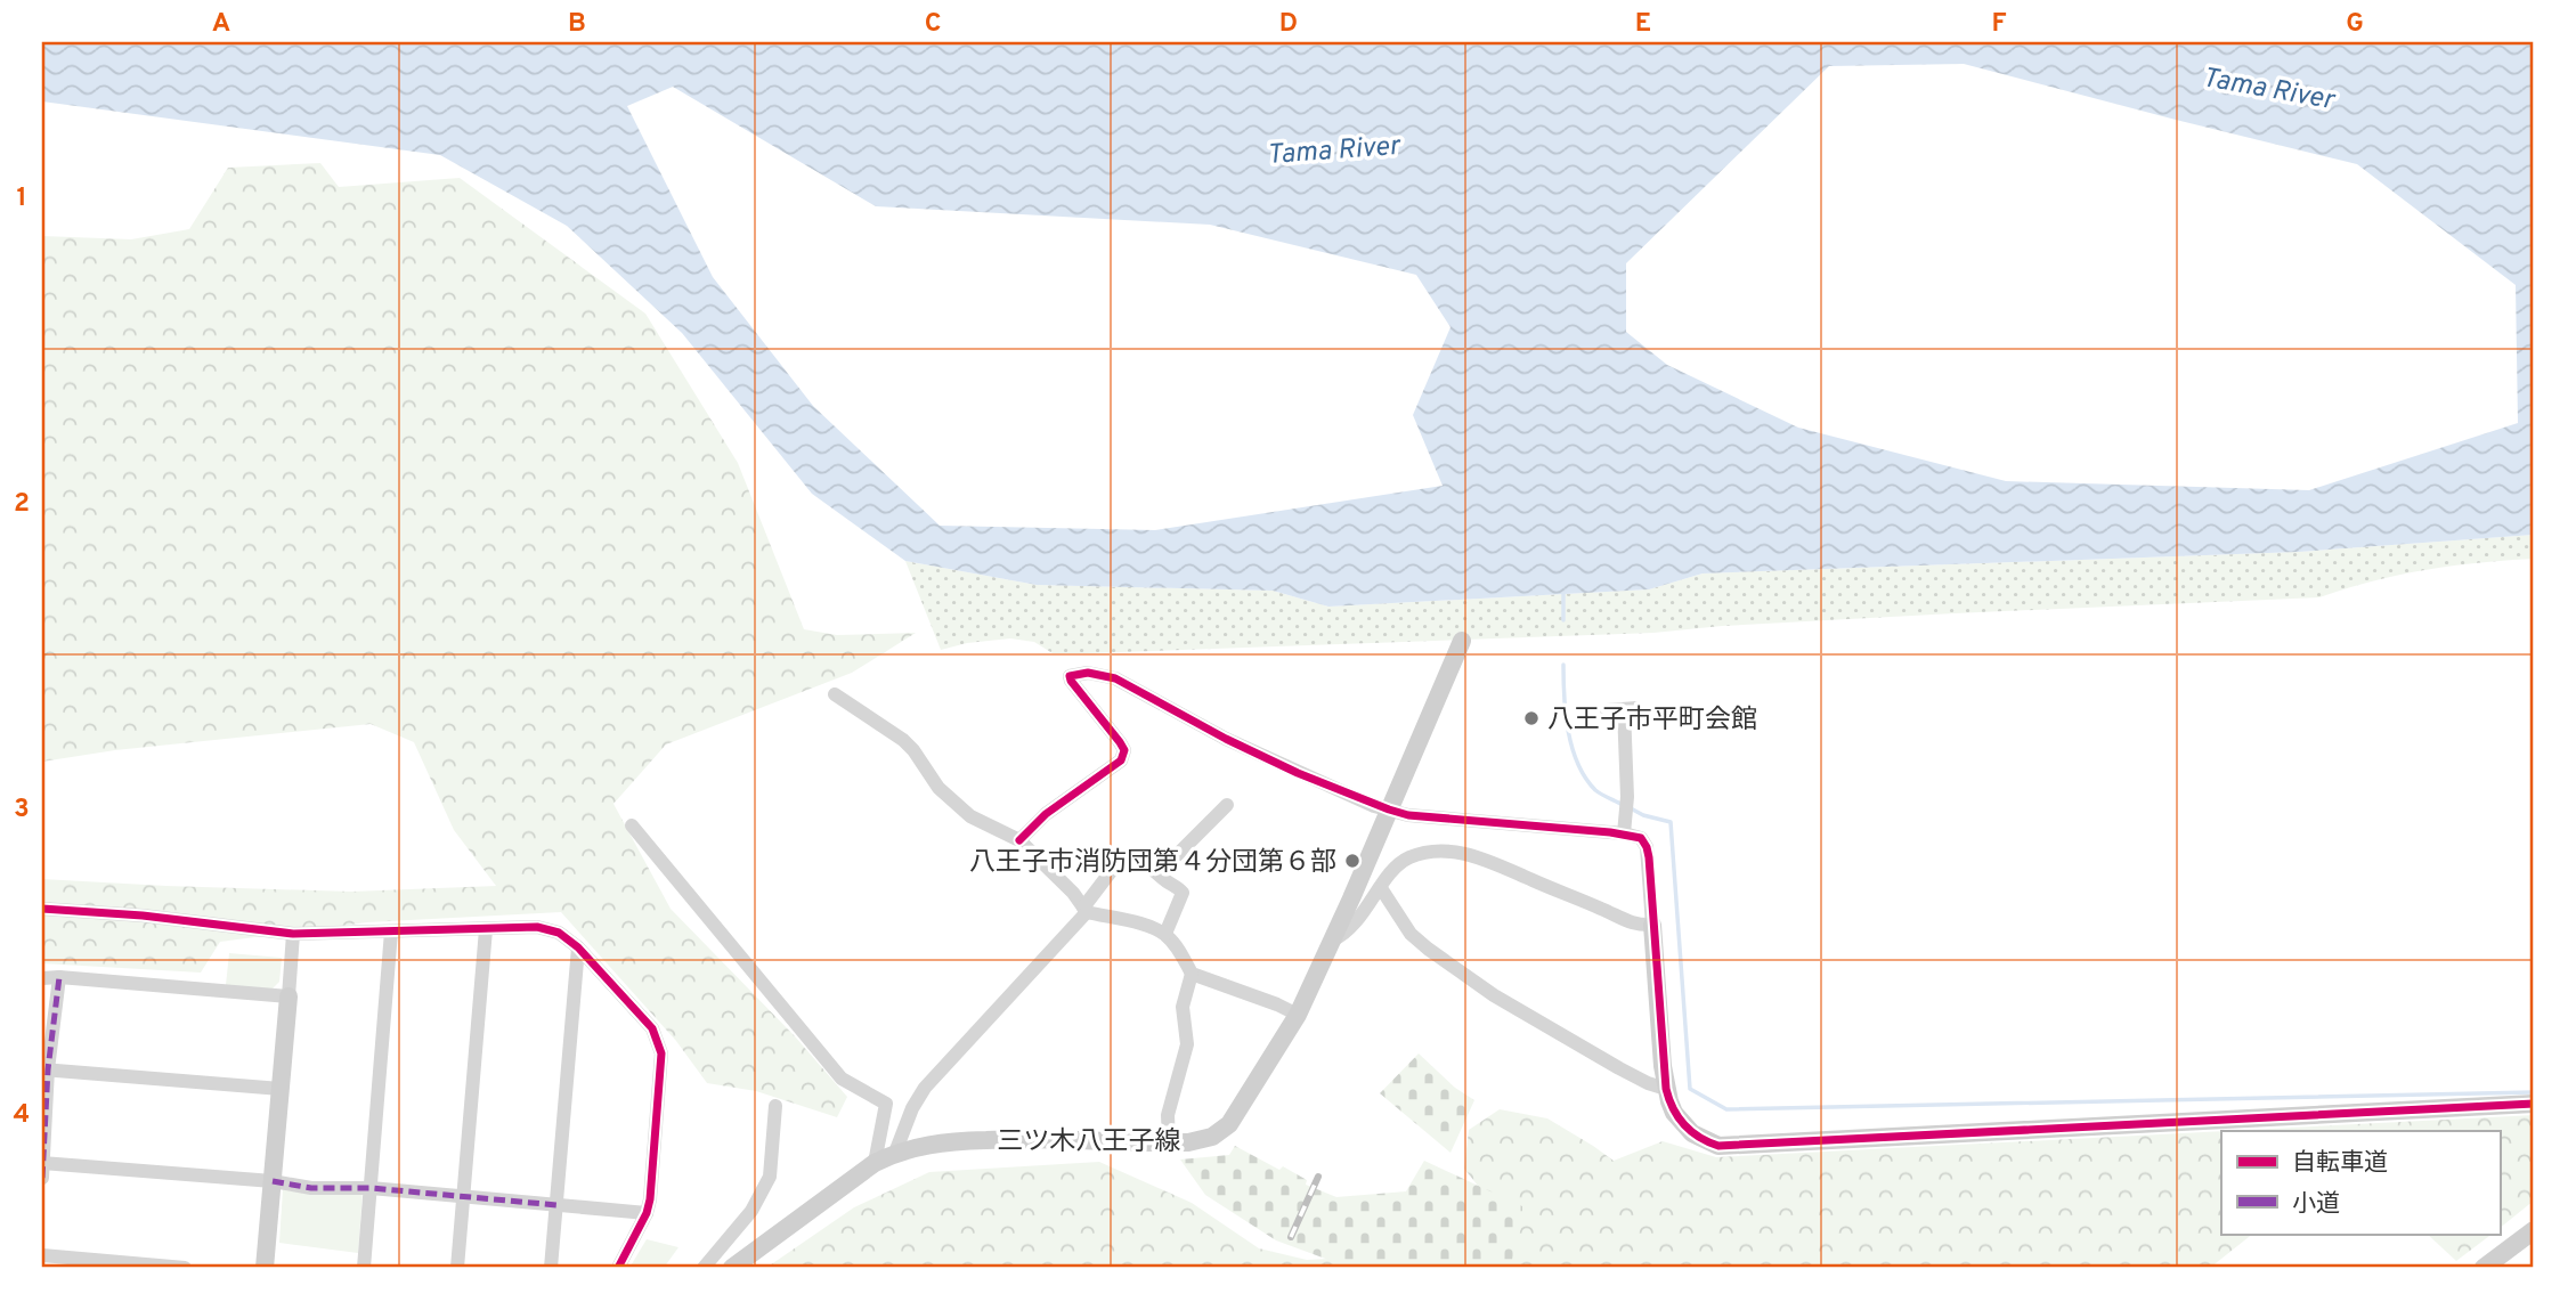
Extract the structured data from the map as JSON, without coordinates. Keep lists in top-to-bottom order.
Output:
{
  "streets": {
    "street": ["三ツ木八王子線"]
  },
  "water": ["Tama River"],
  "places": ["八王子市平町会館", "八王子市消防団第４分団第６部"],
  "legend": ["自転車道", "小道"],
  "grid": {
    "columns": [
      "A",
      "B",
      "C",
      "D",
      "E",
      "F",
      "G"
    ],
    "rows": [
      "1",
      "2",
      "3",
      "4"
    ]
  }
}
